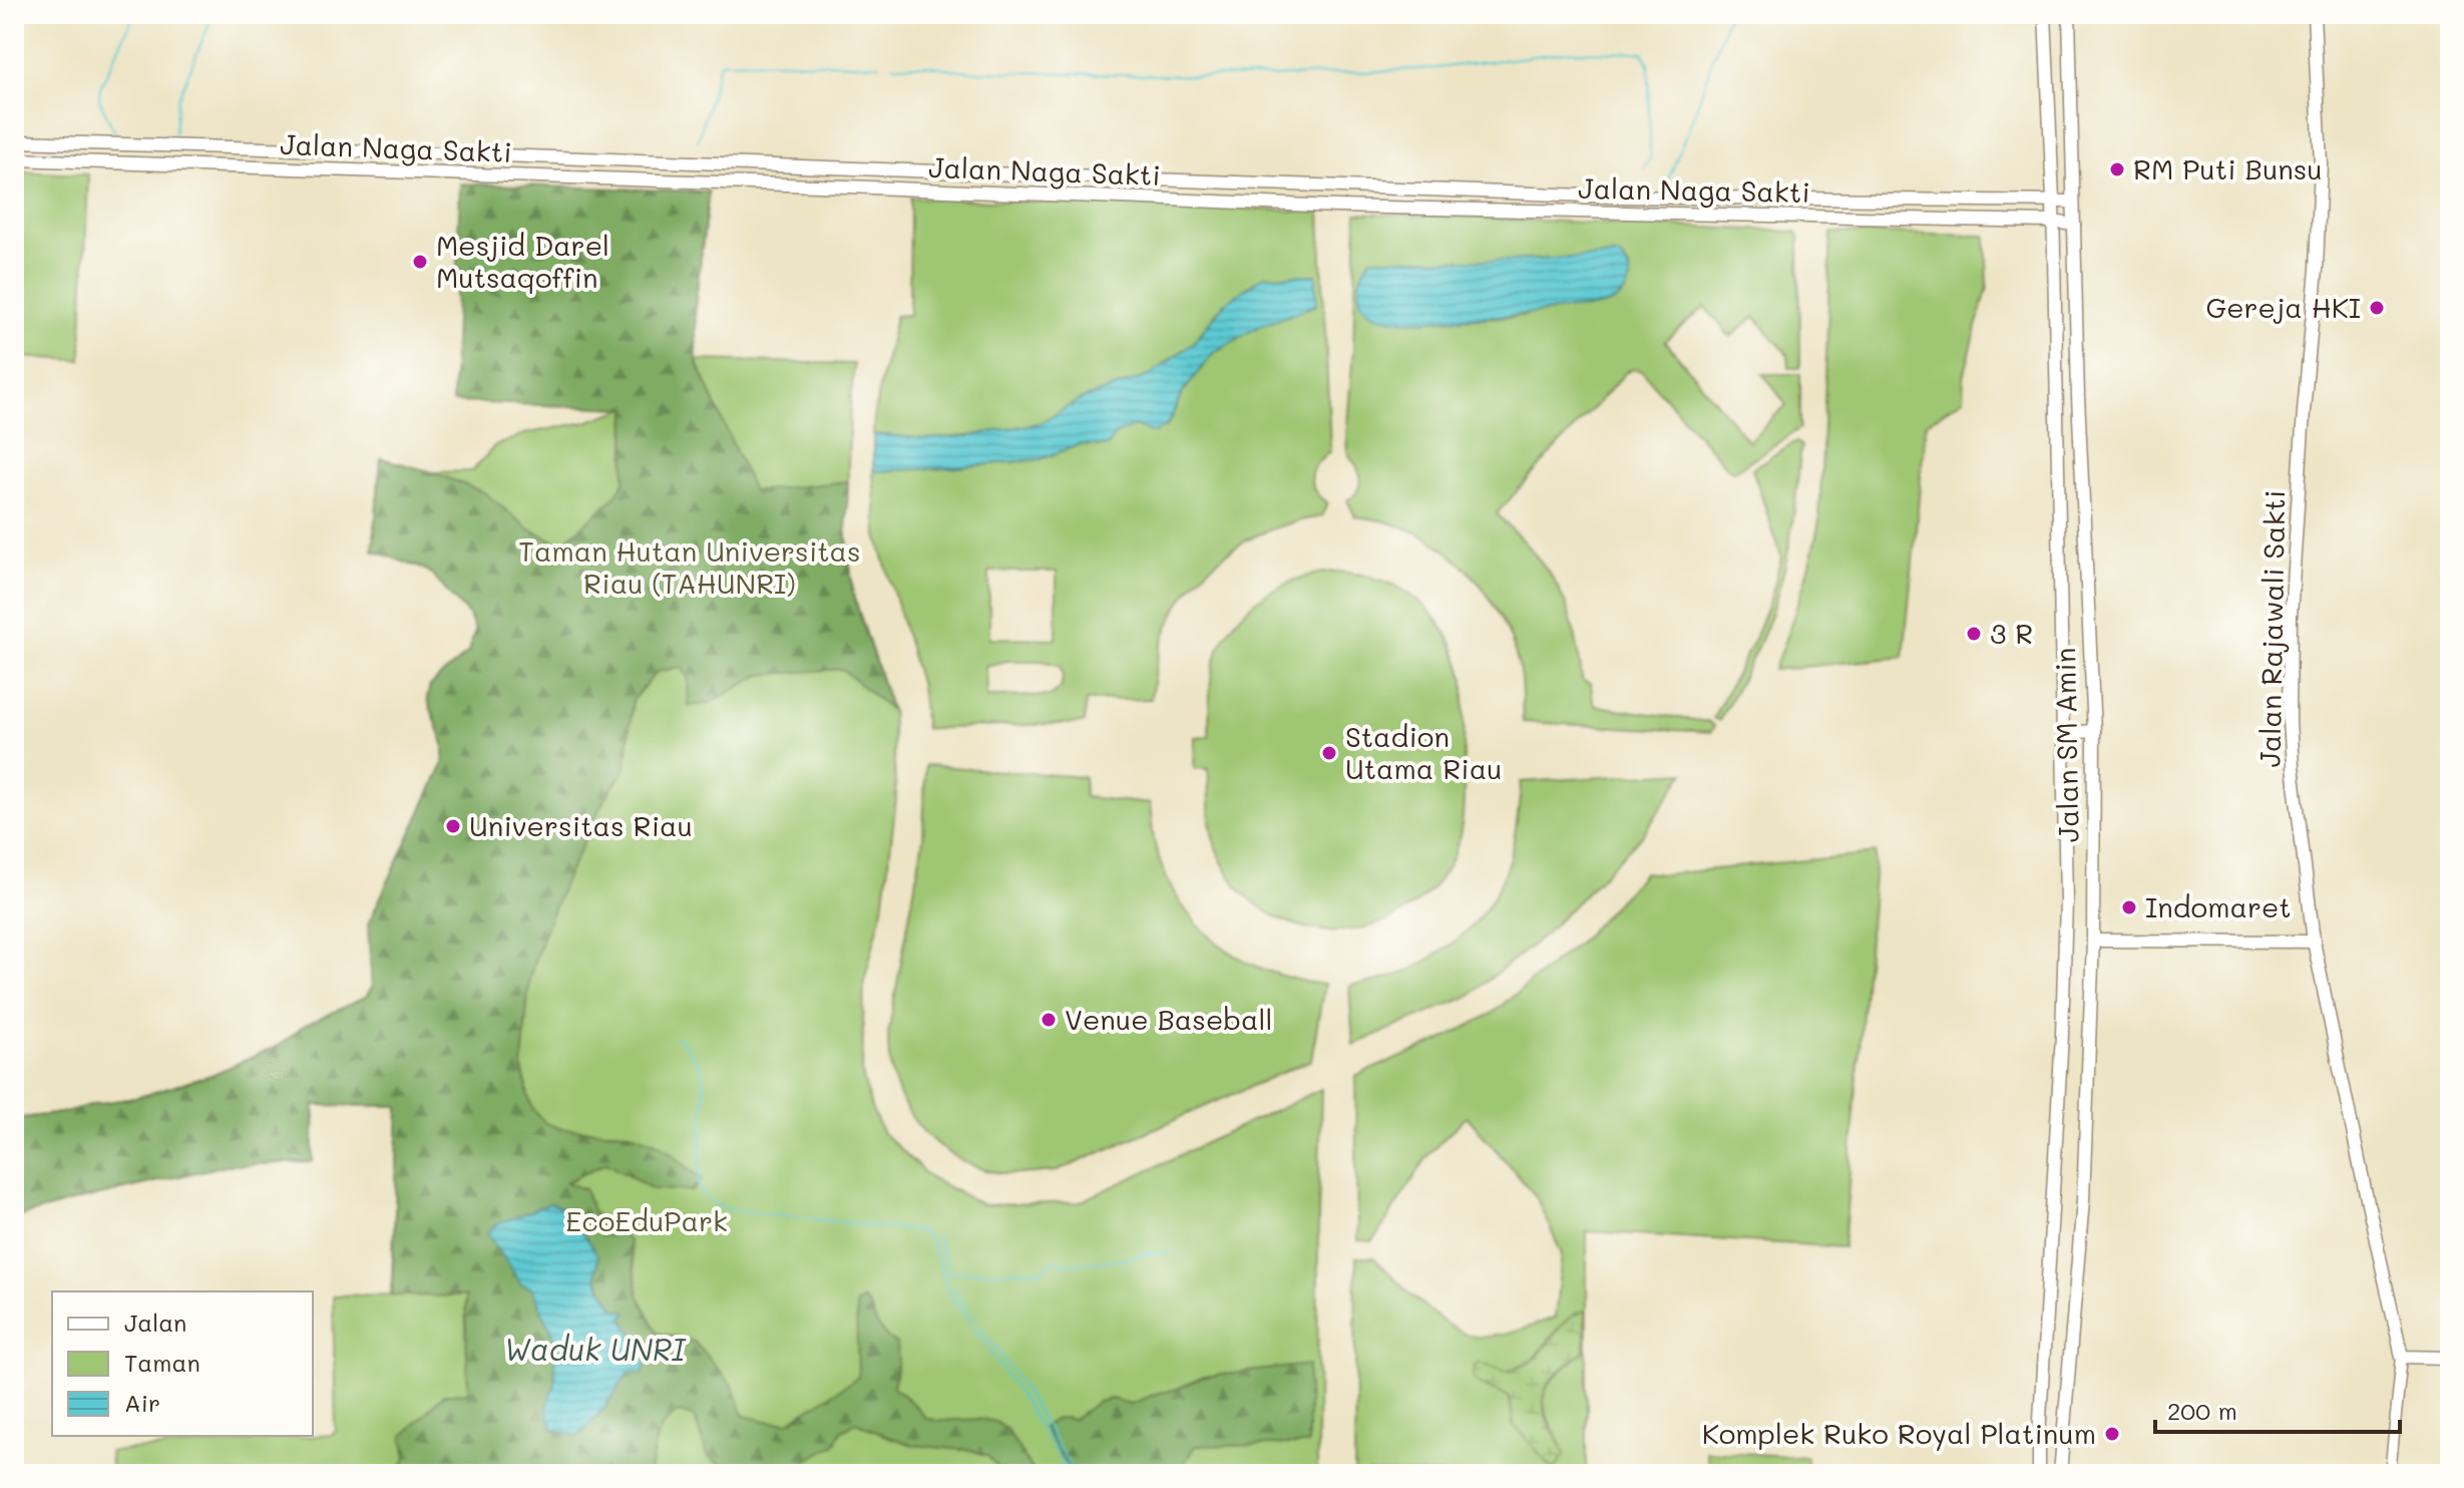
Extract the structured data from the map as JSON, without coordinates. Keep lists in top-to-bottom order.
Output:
{
  "streets": {
    "main road": ["Jalan Naga Sakti", "Jalan Rajawali Sakti", "Jalan SM Amin"]
  },
  "crossings": [
    ["Jalan Naga Sakti", "Jalan SM Amin"]
  ],
  "water": ["Waduk UNRI"],
  "parks": ["Taman Hutan Universitas Riau (TAHUNRI)", "EcoEduPark"],
  "places": [
    "RM Puti Bunsu",
    "Mesjid Darel Mutsaqoffin",
    "Gereja HKI",
    "3 R",
    "Stadion Utama Riau",
    "Universitas Riau",
    "Indomaret",
    "Venue Baseball",
    "Komplek Ruko Royal Platinum"
  ],
  "legend": ["Jalan", "Taman", "Air"],
  "scale_bar": "200 m"
}
